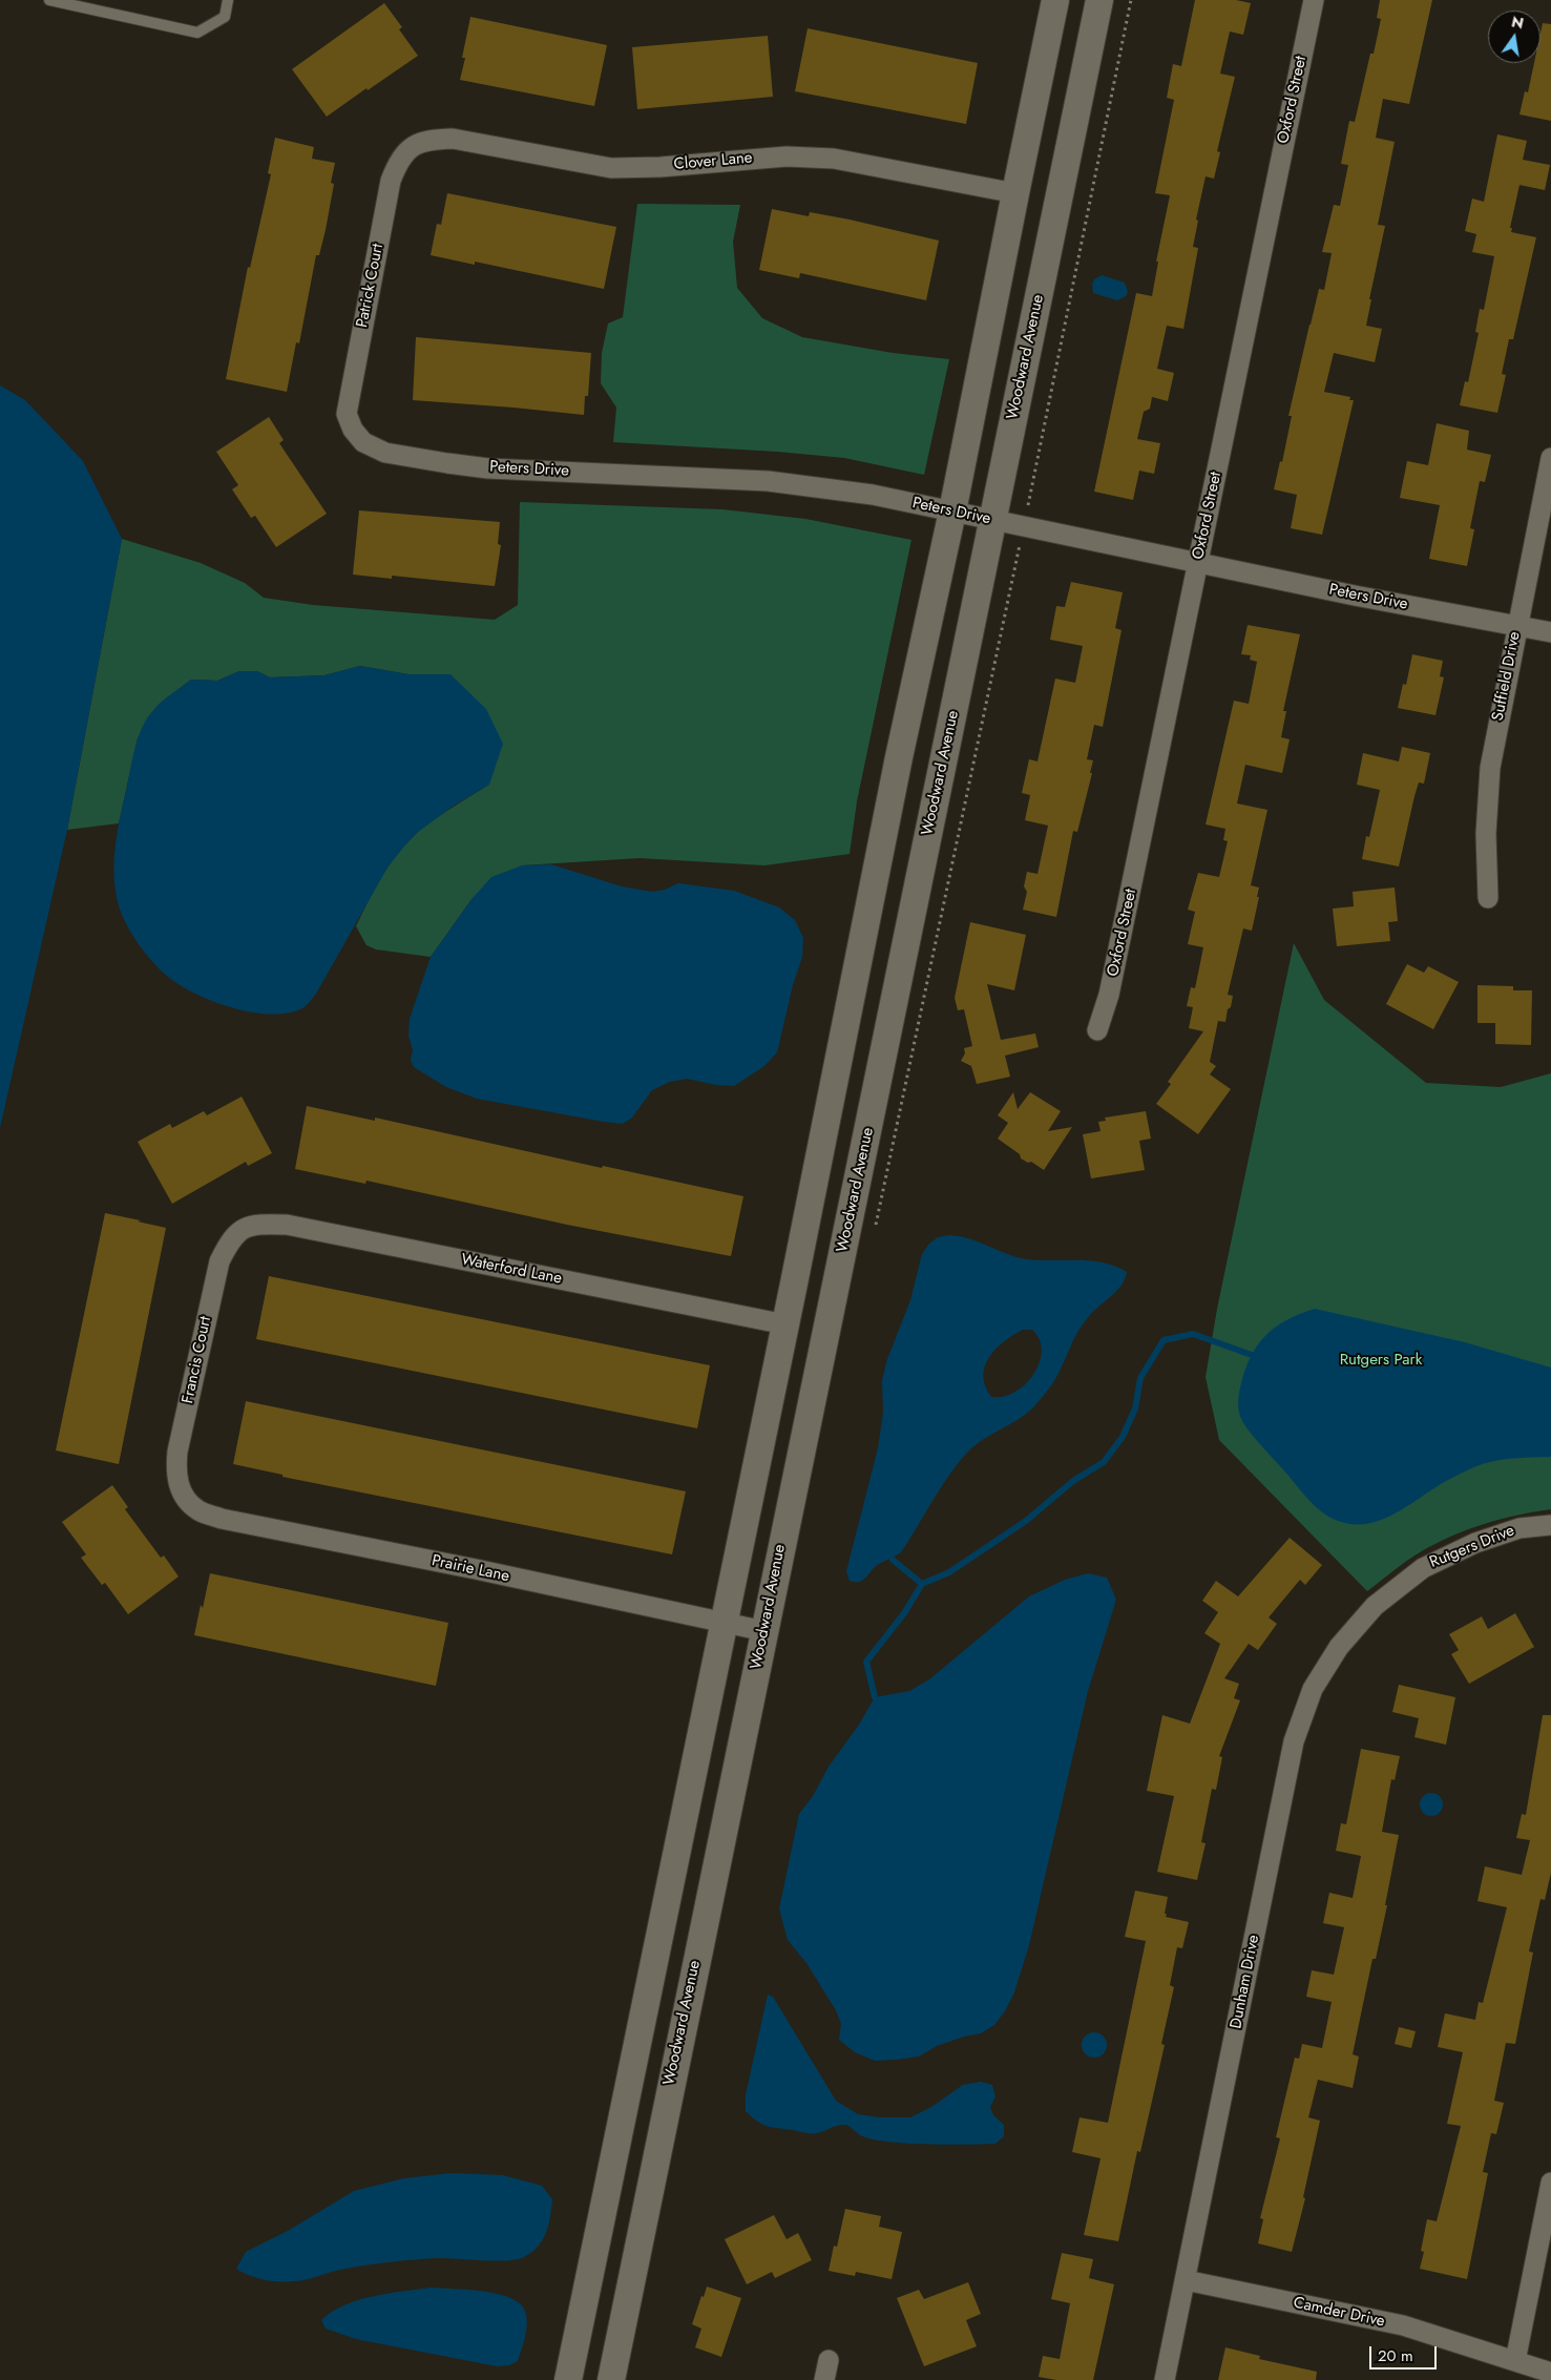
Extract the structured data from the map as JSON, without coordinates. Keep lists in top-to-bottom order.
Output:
{
  "streets": {
    "street": [
      "Oxford Street",
      "Clover Lane",
      "Patrick Court",
      "Woodward Avenue",
      "Peters Drive",
      "Suffield Drive",
      "Waterford Lane",
      "Francis Court",
      "Rutgers Drive",
      "Prairie Lane",
      "Dunham Drive",
      "Camder Drive"
    ]
  },
  "crossings": [
    ["Oxford Street", "Peters Drive"],
    ["Clover Lane", "Patrick Court"],
    ["Patrick Court", "Peters Drive"],
    ["Woodward Avenue", "Peters Drive"],
    ["Woodward Avenue", "Prairie Lane"],
    ["Peters Drive", "Suffield Drive"],
    ["Waterford Lane", "Francis Court"],
    ["Francis Court", "Prairie Lane"],
    ["Rutgers Drive", "Dunham Drive"],
    ["Dunham Drive", "Camder Drive"]
  ],
  "parks": ["Rutgers Park"],
  "scale_bar": "20 m",
  "north": "top"
}
